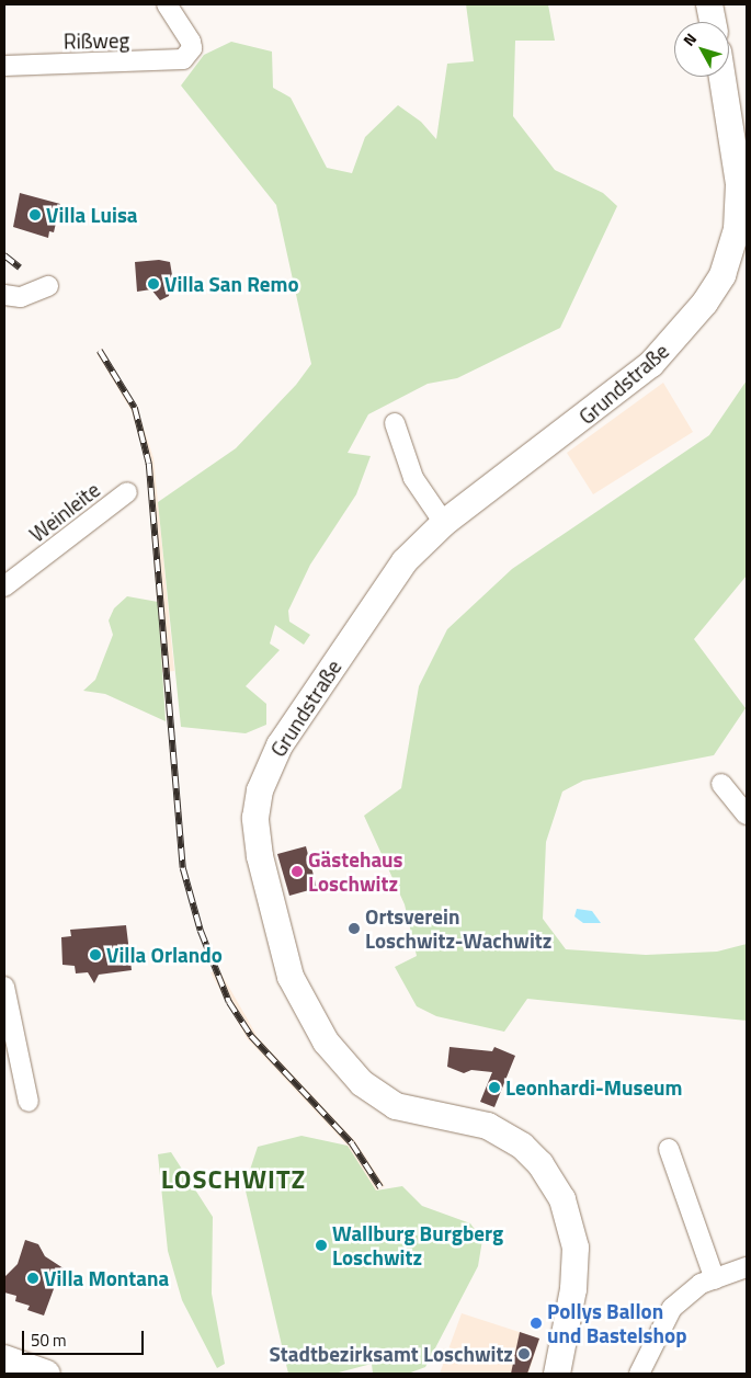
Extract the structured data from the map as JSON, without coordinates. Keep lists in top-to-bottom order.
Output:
{
  "streets": {
    "main road": ["Grundstraße"],
    "street": ["Rißweg", "Weinleite"]
  },
  "districts": ["LOSCHWITZ"],
  "places": [
    "Villa Luisa",
    "Villa San Remo",
    "Gästehaus Loschwitz",
    "Ortsverein Loschwitz-Wachwitz",
    "Villa Orlando",
    "Leonhardi-Museum",
    "Wallburg Burgberg Loschwitz",
    "Villa Montana",
    "Pollys Ballon und Bastelshop",
    "Stadtbezirksamt Loschwitz"
  ],
  "scale_bar": "50 m",
  "north": "top left"
}
